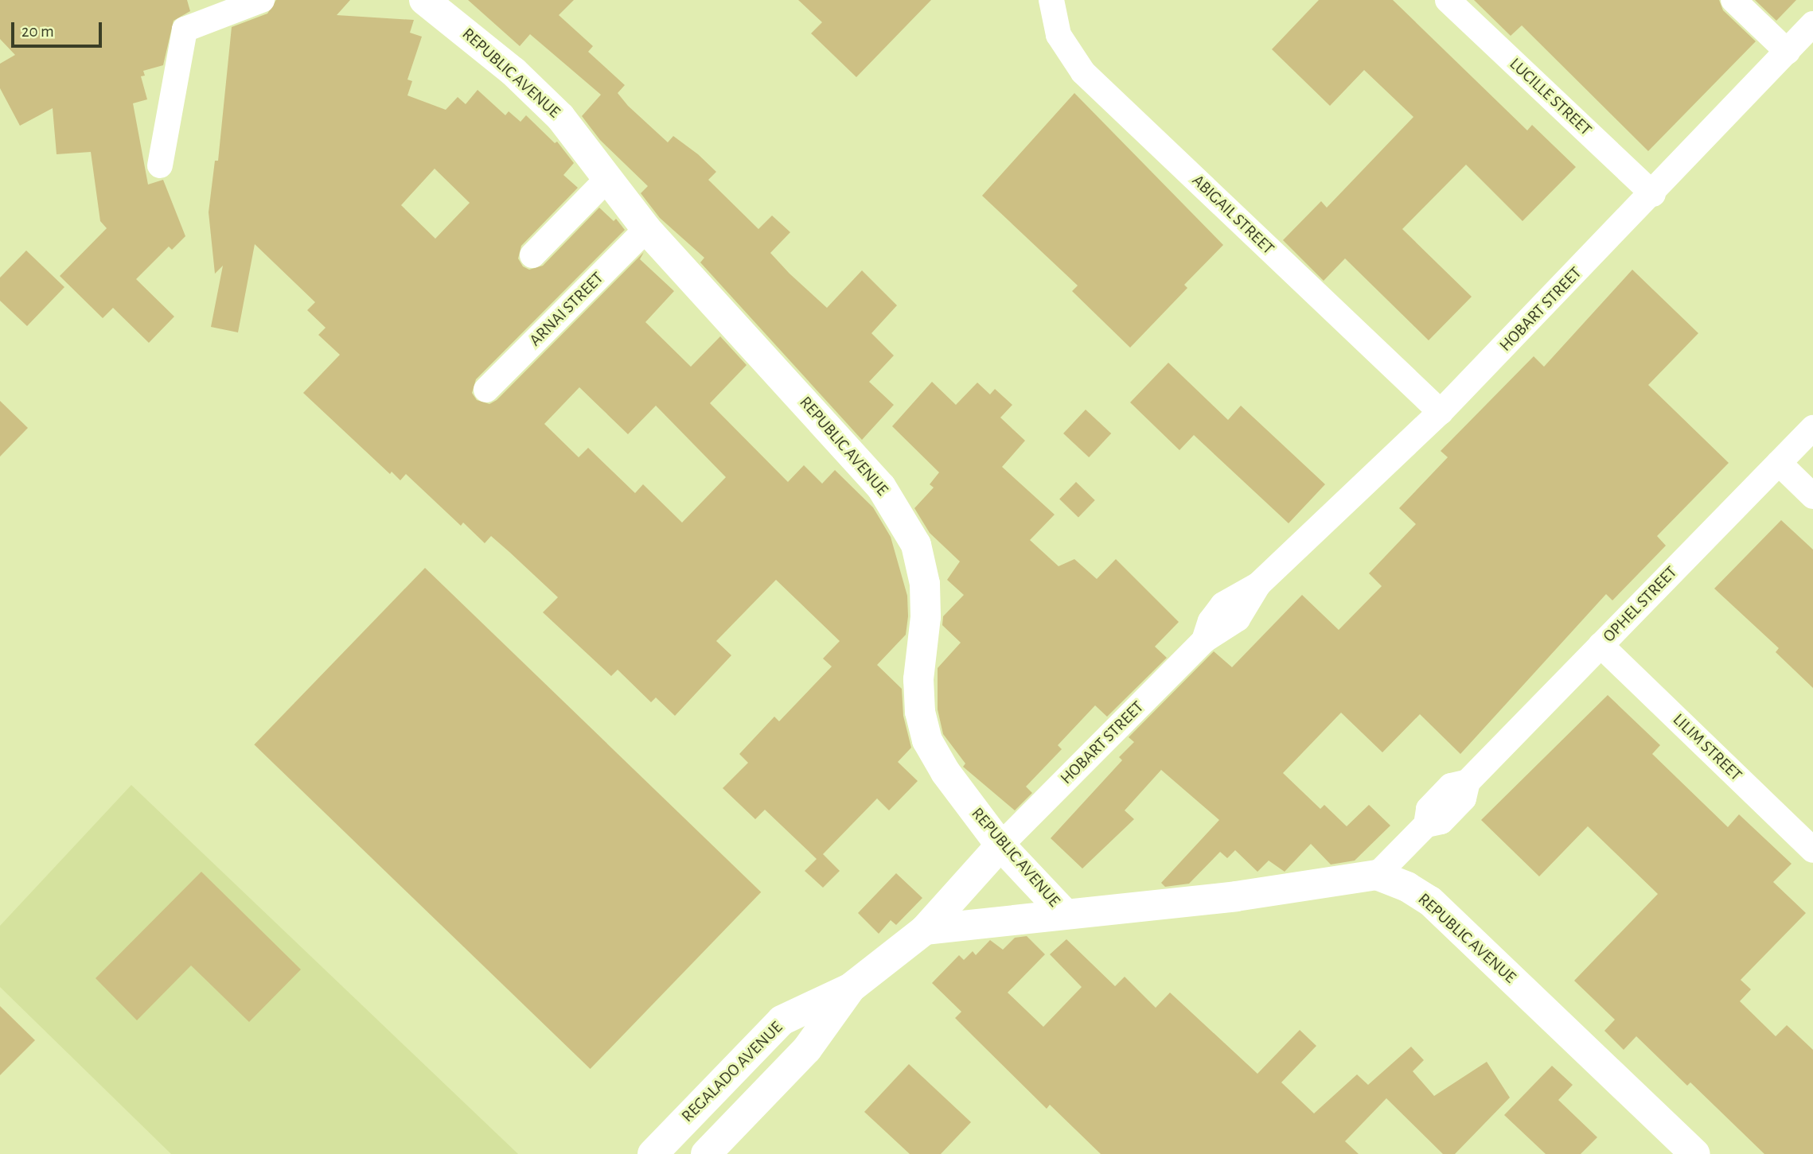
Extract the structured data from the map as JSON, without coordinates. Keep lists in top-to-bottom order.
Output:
{
  "streets": {
    "main road": ["REPUBLIC AVENUE", "REGALADO AVENUE"],
    "street": [
      "LUCILLE STREET",
      "ABIGAIL STREET",
      "ARNAI STREET",
      "HOBART STREET",
      "OPHEL STREET",
      "LILIM STREET"
    ]
  },
  "crossings": [
    ["REPUBLIC AVENUE", "ARNAI STREET"],
    ["REPUBLIC AVENUE", "HOBART STREET"],
    ["REPUBLIC AVENUE", "OPHEL STREET"],
    ["REPUBLIC AVENUE", "REGALADO AVENUE"],
    ["LUCILLE STREET", "HOBART STREET"],
    ["ABIGAIL STREET", "HOBART STREET"],
    ["HOBART STREET", "REGALADO AVENUE"],
    ["OPHEL STREET", "LILIM STREET"]
  ],
  "scale_bar": "20 m"
}
